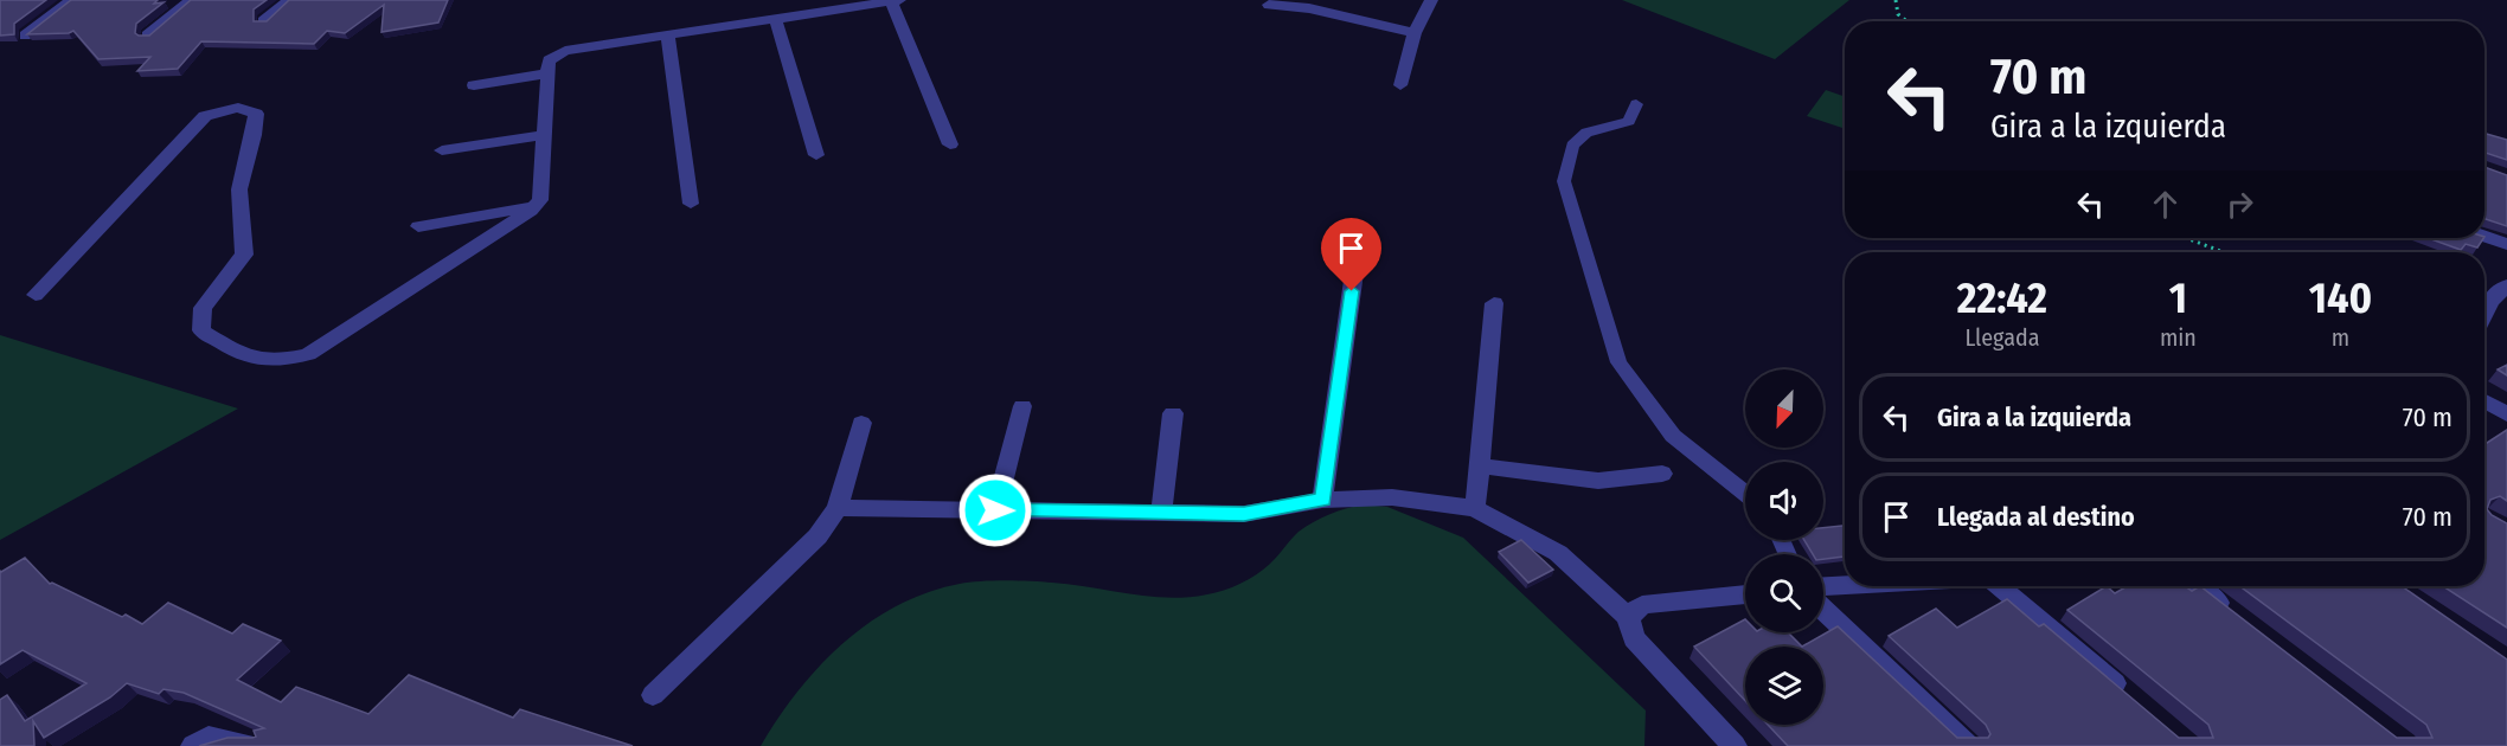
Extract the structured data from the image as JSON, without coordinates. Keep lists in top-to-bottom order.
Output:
{
  "north": "bottom left",
  "page": {
    "turn": ["70 m", "Gira a la izquierda"],
    "eta": [
      "22:42",
      "Llegada",
      "1",
      "min",
      "140",
      "m"
    ],
    "list": [
      {
        "name": "Gira a la izquierda",
        "value": "70 m"
      },
      {
        "name": "Llegada al destino",
        "value": "70 m"
      }
    ]
  }
}
